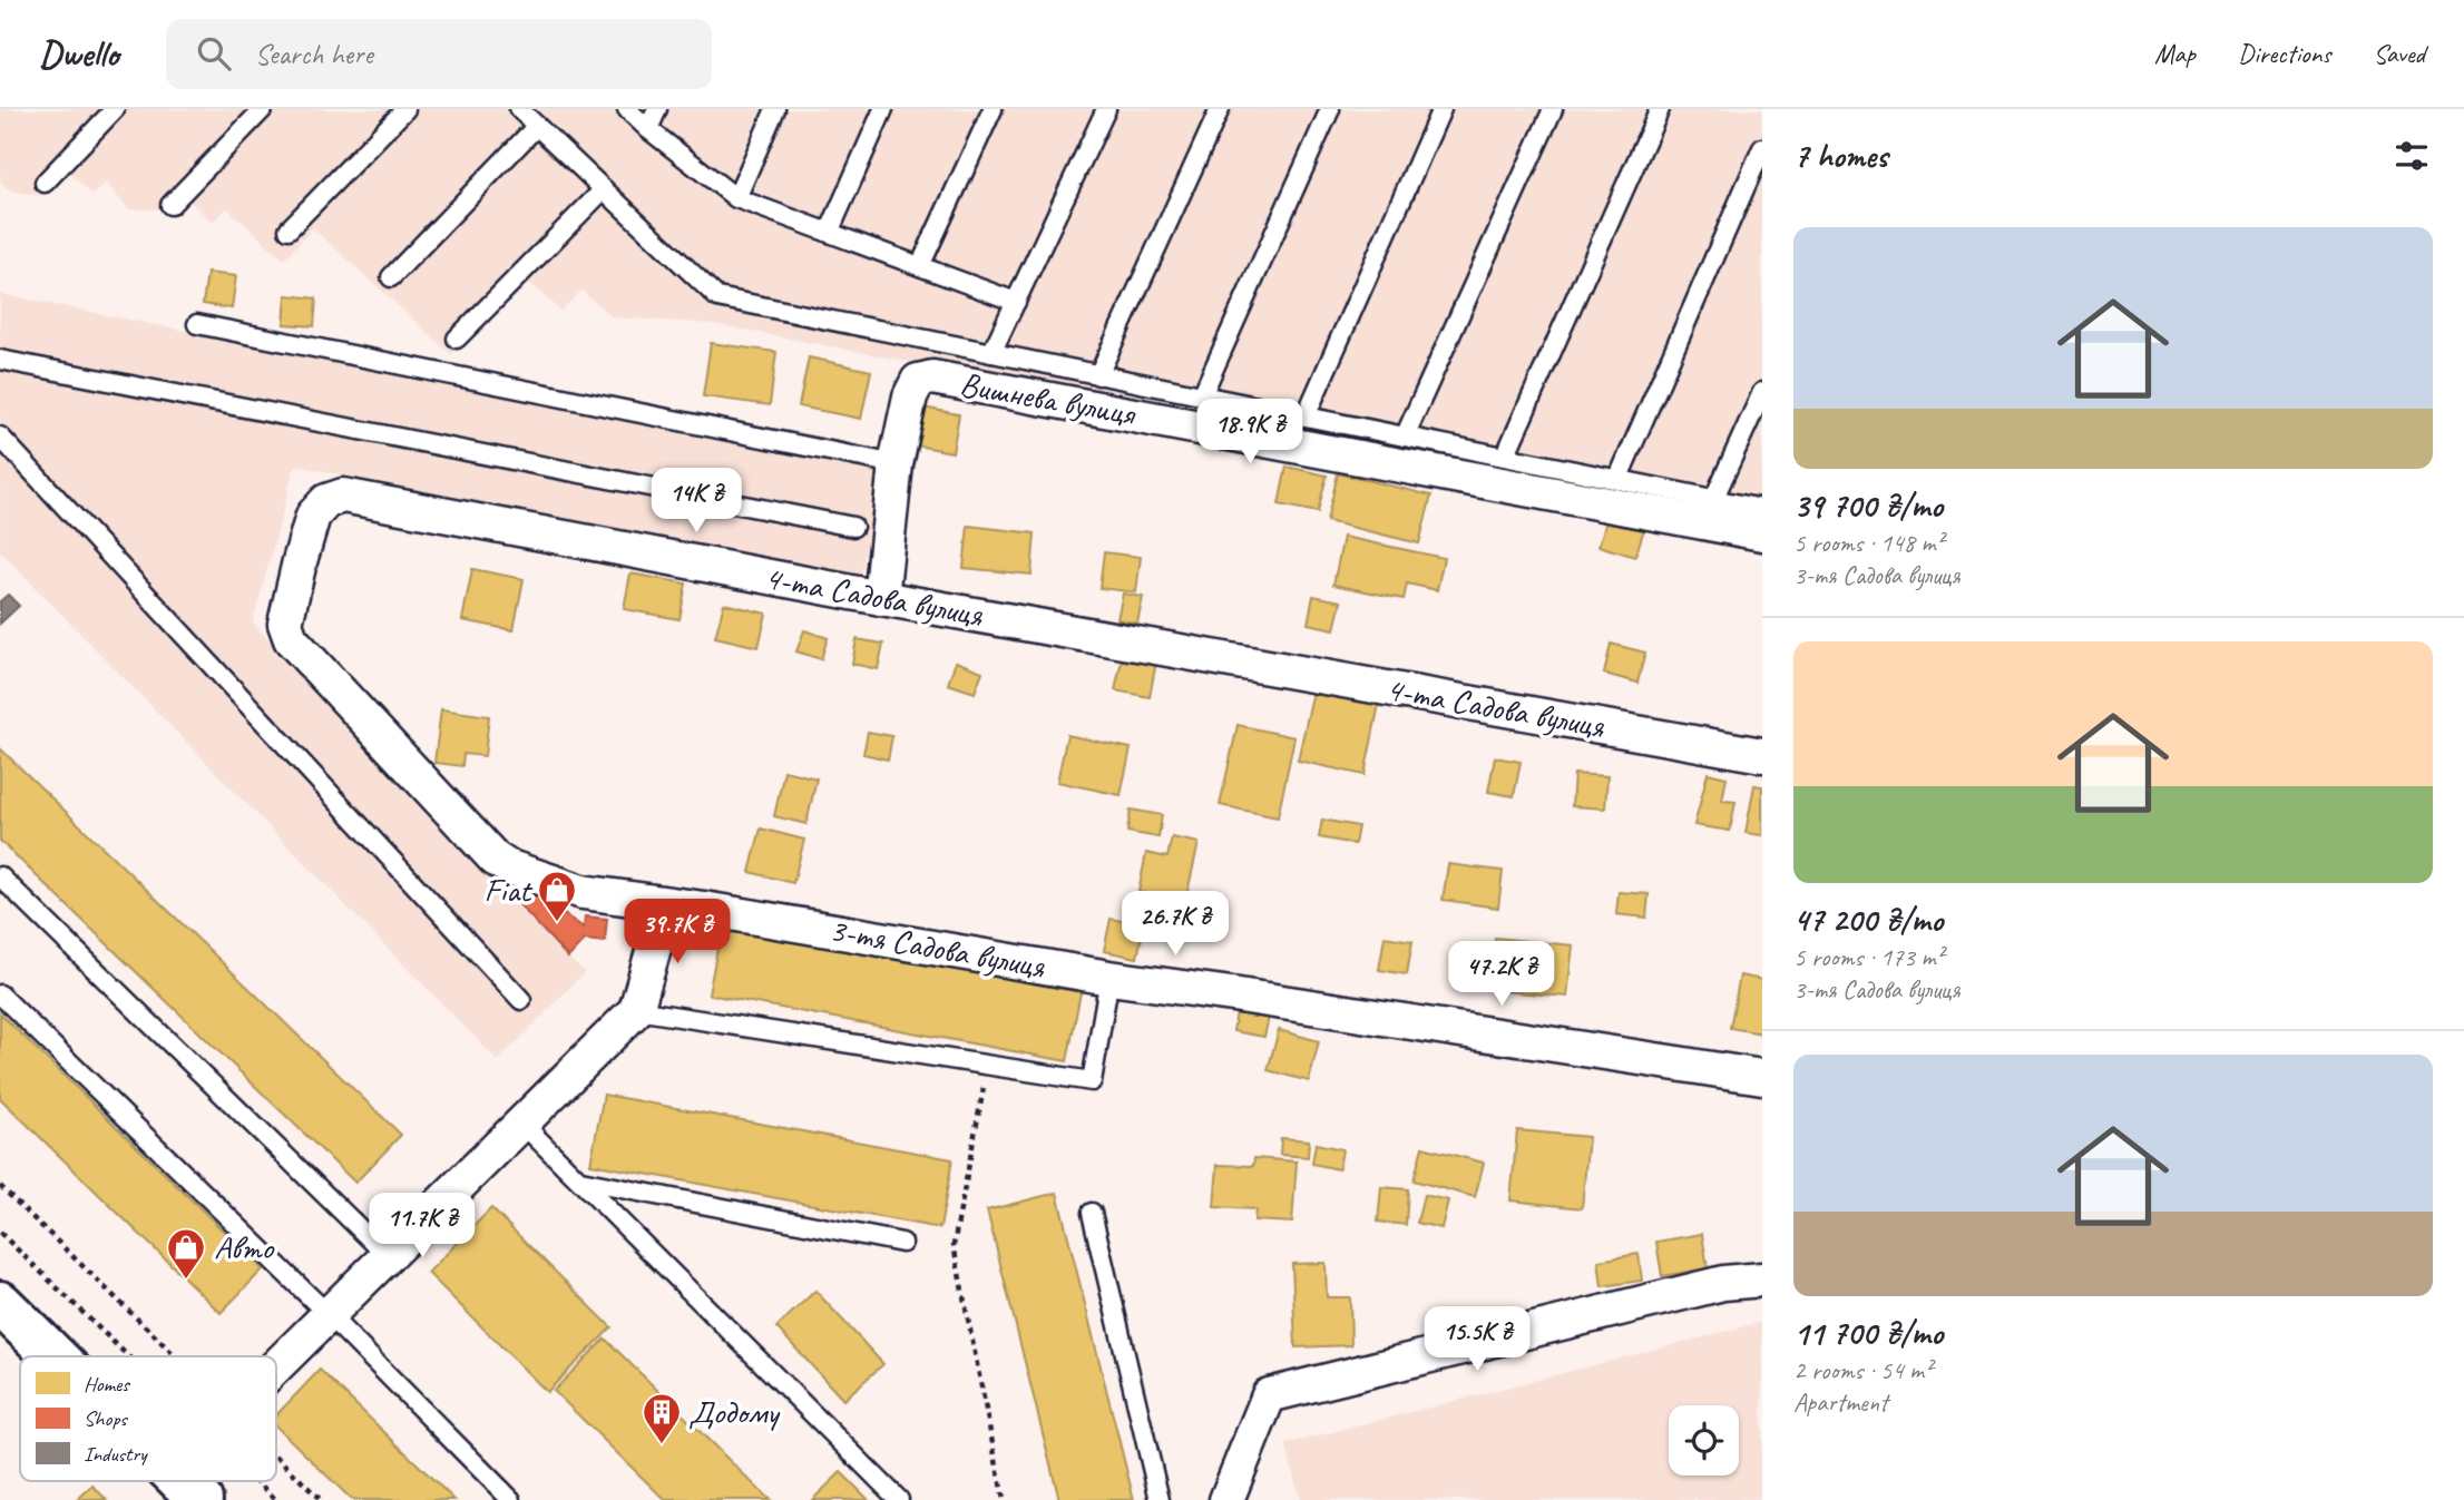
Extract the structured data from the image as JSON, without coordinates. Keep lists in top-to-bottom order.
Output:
{
  "streets": {
    "street": ["Вишнева вулиця", "4-та Садова вулиця", "3-тя Садова вулиця"]
  },
  "crossings": [
    ["Вишнева вулиця", "4-та Садова вулиця"],
    ["4-та Садова вулиця", "3-тя Садова вулиця"]
  ],
  "places": {
    "shop": ["Fiat", "Авто"],
    "building": ["Додому"]
  },
  "legend": ["Homes", "Shops", "Industry"],
  "page": {
    "header": "Dwello",
    "search": "Search here",
    "nav": ["Map", "Directions", "Saved"],
    "heading": "7 homes",
    "list": [
      {
        "name": "39 700 ₴/mo",
        "note": "5 rooms · 148 m² · 3-тя Садова вулиця"
      },
      {
        "name": "47 200 ₴/mo",
        "note": "5 rooms · 173 m² · 3-тя Садова вулиця"
      },
      {
        "name": "11 700 ₴/mo",
        "note": "2 rooms · 54 m² · Apartment"
      }
    ],
    "price": [
      "18.9K ₴",
      "14K ₴",
      "26.7K ₴",
      "39.7K ₴",
      "47.2K ₴",
      "11.7K ₴",
      "15.5K ₴"
    ]
  }
}
